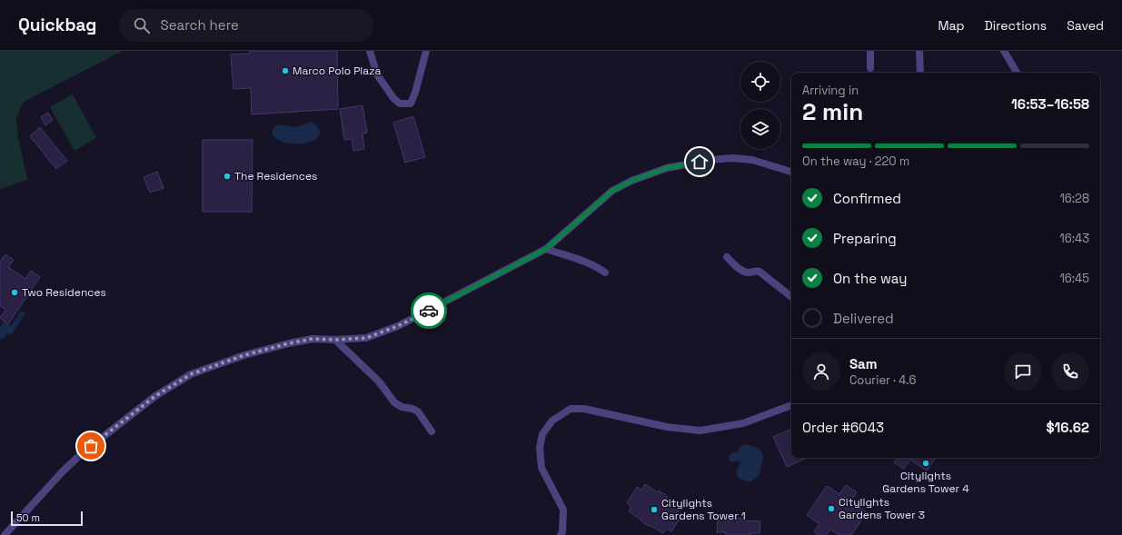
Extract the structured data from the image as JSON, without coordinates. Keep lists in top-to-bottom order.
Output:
{
  "places": [
    "Marco Polo Plaza",
    "The Residences",
    "Two Residences",
    "Citylights Gardens Tower 4",
    "Citylights Gardens Tower 3",
    "Citylights Gardens Tower 1"
  ],
  "scale_bar": "50 m",
  "page": {
    "header": "Quickbag",
    "search": "Search here",
    "nav": ["Map", "Directions", "Saved"],
    "heading": ["2 min", "Arriving in", "16:53–16:58"],
    "panel": [
      "Sam",
      "Courier · 4.6",
      "Order #6043",
      "$16.62"
    ],
    "bar": "On the way · 220 m",
    "list": [
      ["Confirmed", "16:28"],
      ["Preparing", "16:43"],
      ["On the way", "16:45"],
      "Delivered"
    ],
    "scale": "50 m"
  }
}
